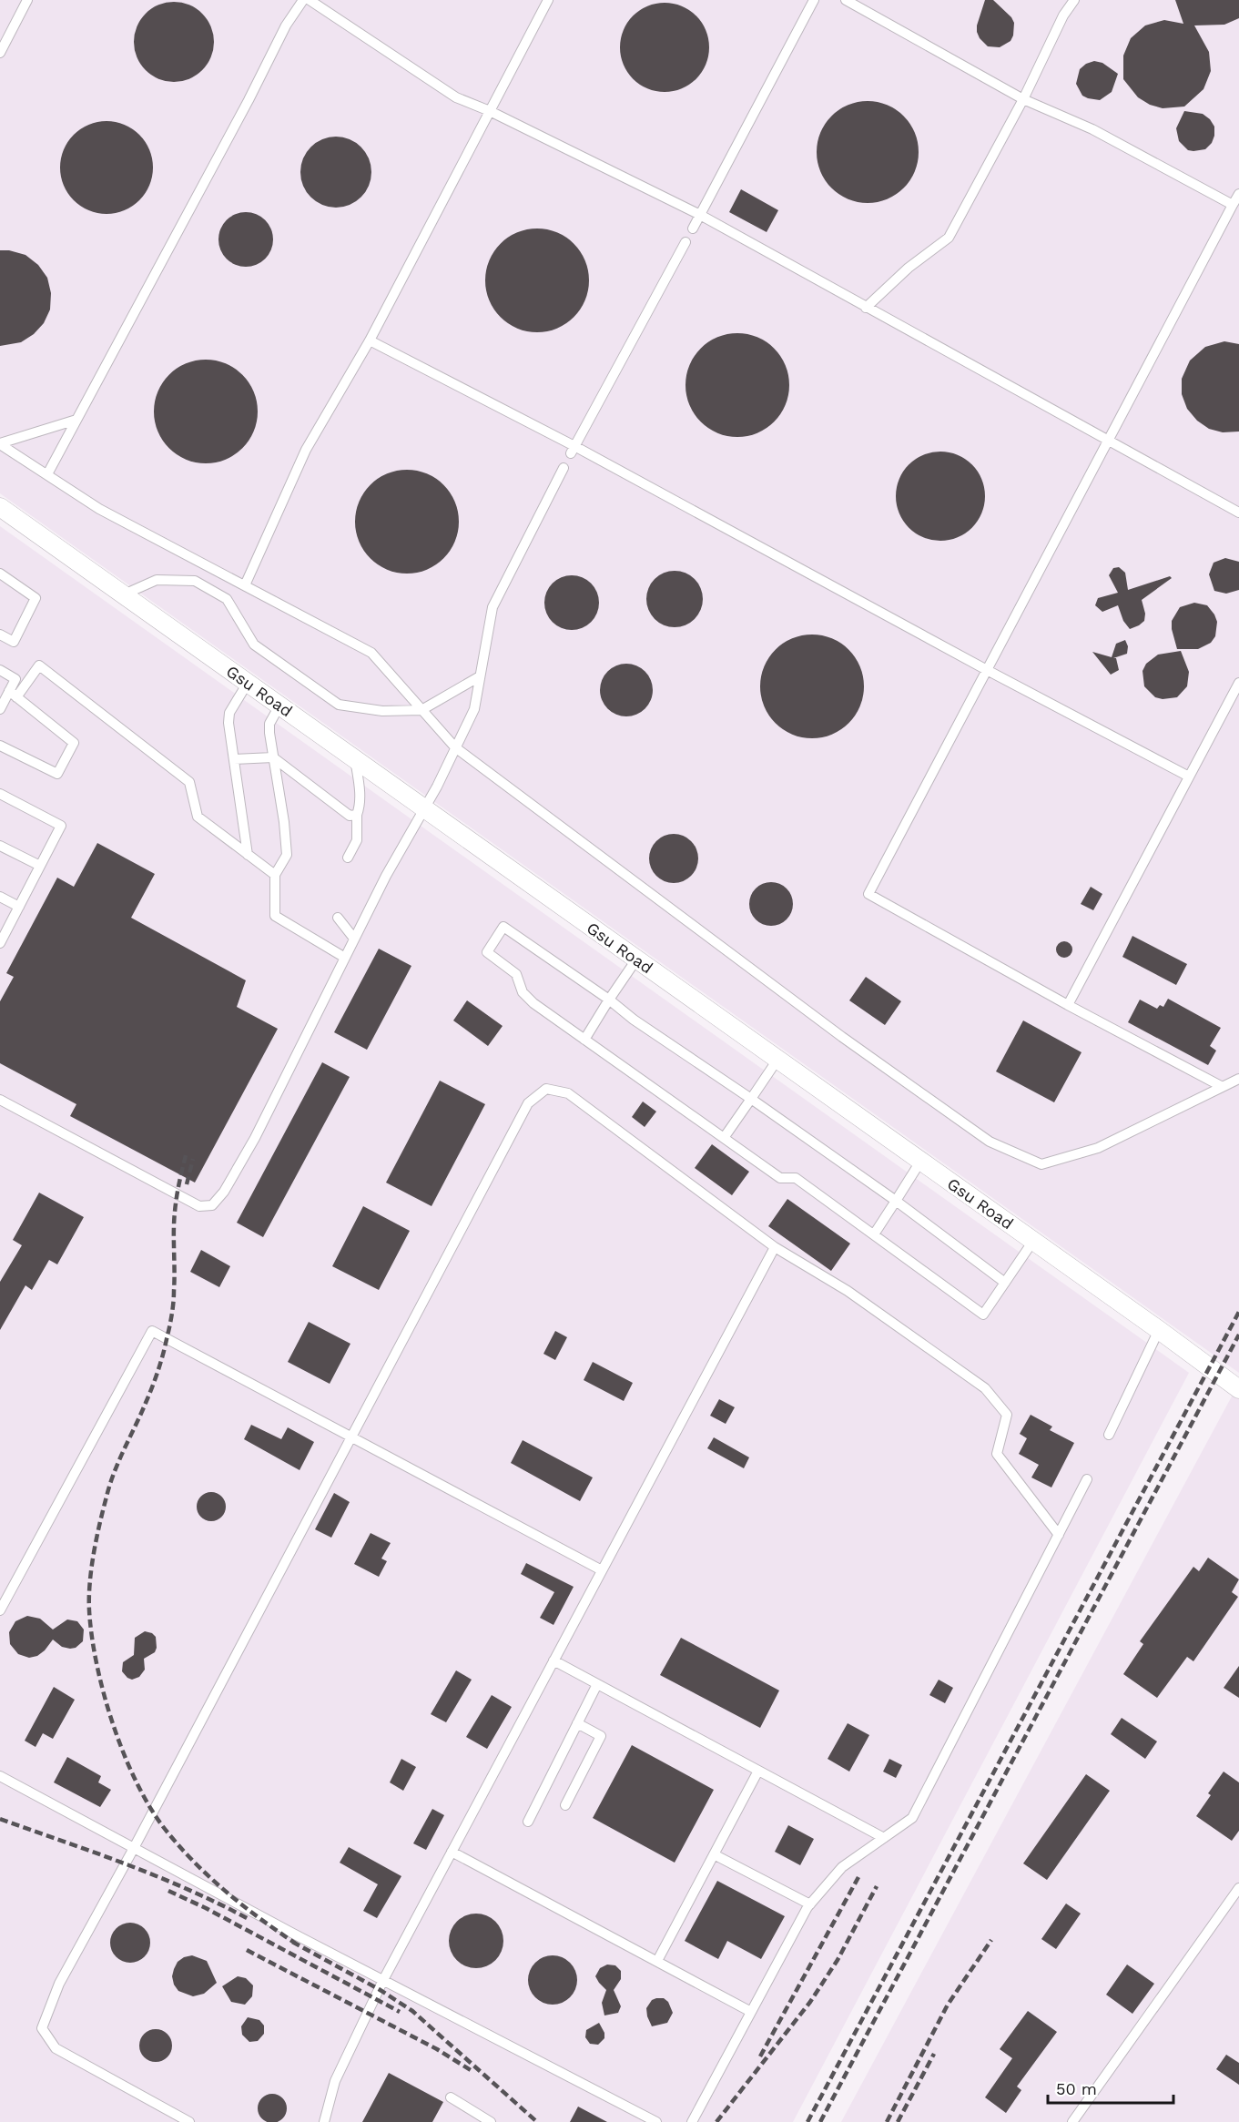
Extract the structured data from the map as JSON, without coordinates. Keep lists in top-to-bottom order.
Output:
{
  "streets": {
    "street": ["Gsu Road"]
  },
  "scale_bar": "50 m"
}
